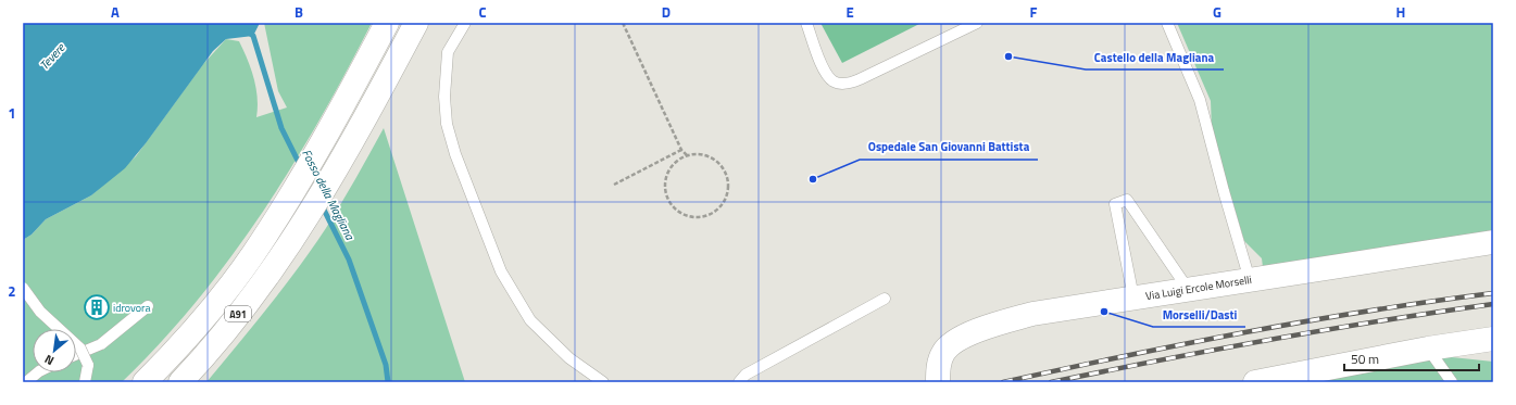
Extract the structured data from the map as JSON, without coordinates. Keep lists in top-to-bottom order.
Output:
{
  "streets": {
    "main road": ["Via Luigi Ercole Morselli", "A91"]
  },
  "water": ["Tevere", "Fosso della Magliana"],
  "places": {
    "other": ["Castello della Magliana", "Ospedale San Giovanni Battista", "Morselli/Dasti"],
    "building": ["idrovora"]
  },
  "scale_bar": "50 m",
  "north": "bottom left",
  "grid": {
    "columns": [
      "A",
      "B",
      "C",
      "D",
      "E",
      "F",
      "G",
      "H"
    ],
    "rows": ["1", "2"]
  }
}
